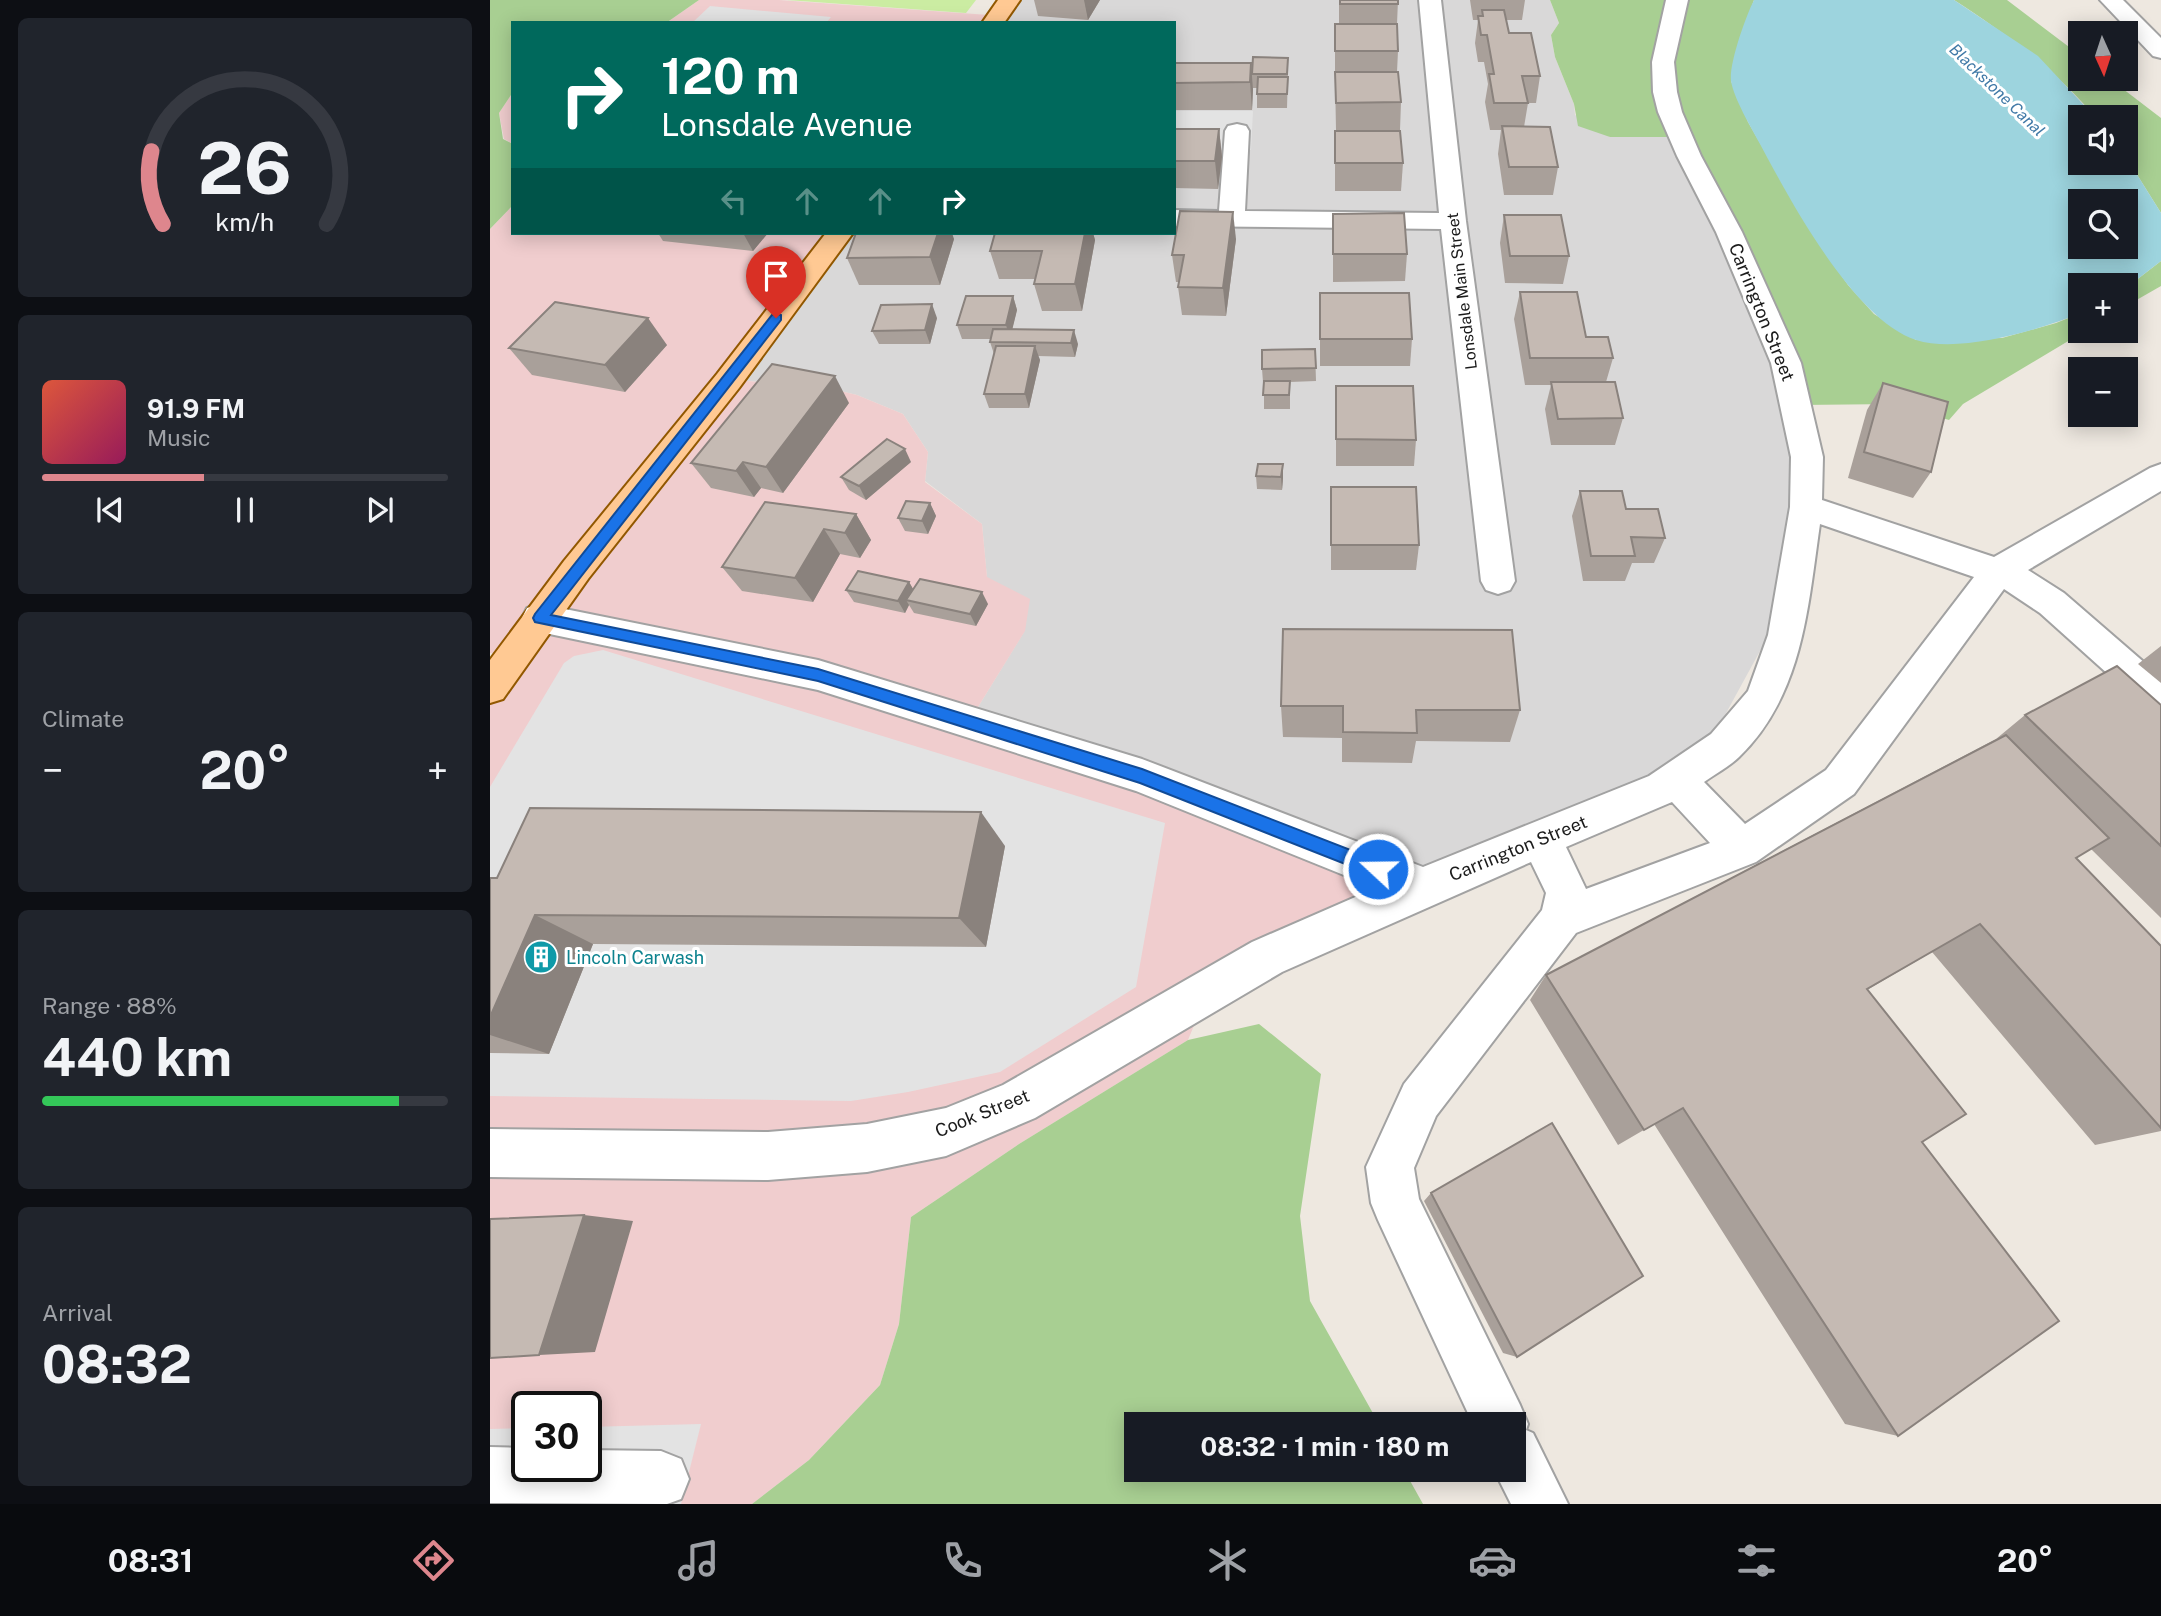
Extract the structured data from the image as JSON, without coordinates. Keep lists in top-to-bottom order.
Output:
{
  "streets": {
    "street": ["Lonsdale Main Street", "Carrington Street", "Cook Street"]
  },
  "crossings": [
    ["Carrington Street", "Cook Street"]
  ],
  "water": ["Blackstone Canal"],
  "places": {
    "building": ["Lincoln Carwash"]
  },
  "north": "bottom",
  "page": {
    "map_buttons": ["+", "−"],
    "turn": ["120 m", "Lonsdale Avenue"],
    "song": ["91.9 FM", "Music"],
    "tile": [
      "Climate",
      ["Range · 88%", "440 km"],
      ["Arrival", "08:32"]
    ],
    "heat": ["−", "20°", "+"],
    "limit": "30",
    "trip": "08:32 · 1 min · 180 m",
    "tabs": ["08:31", "20°"],
    "gauge": ["26", "km/h"]
  }
}
